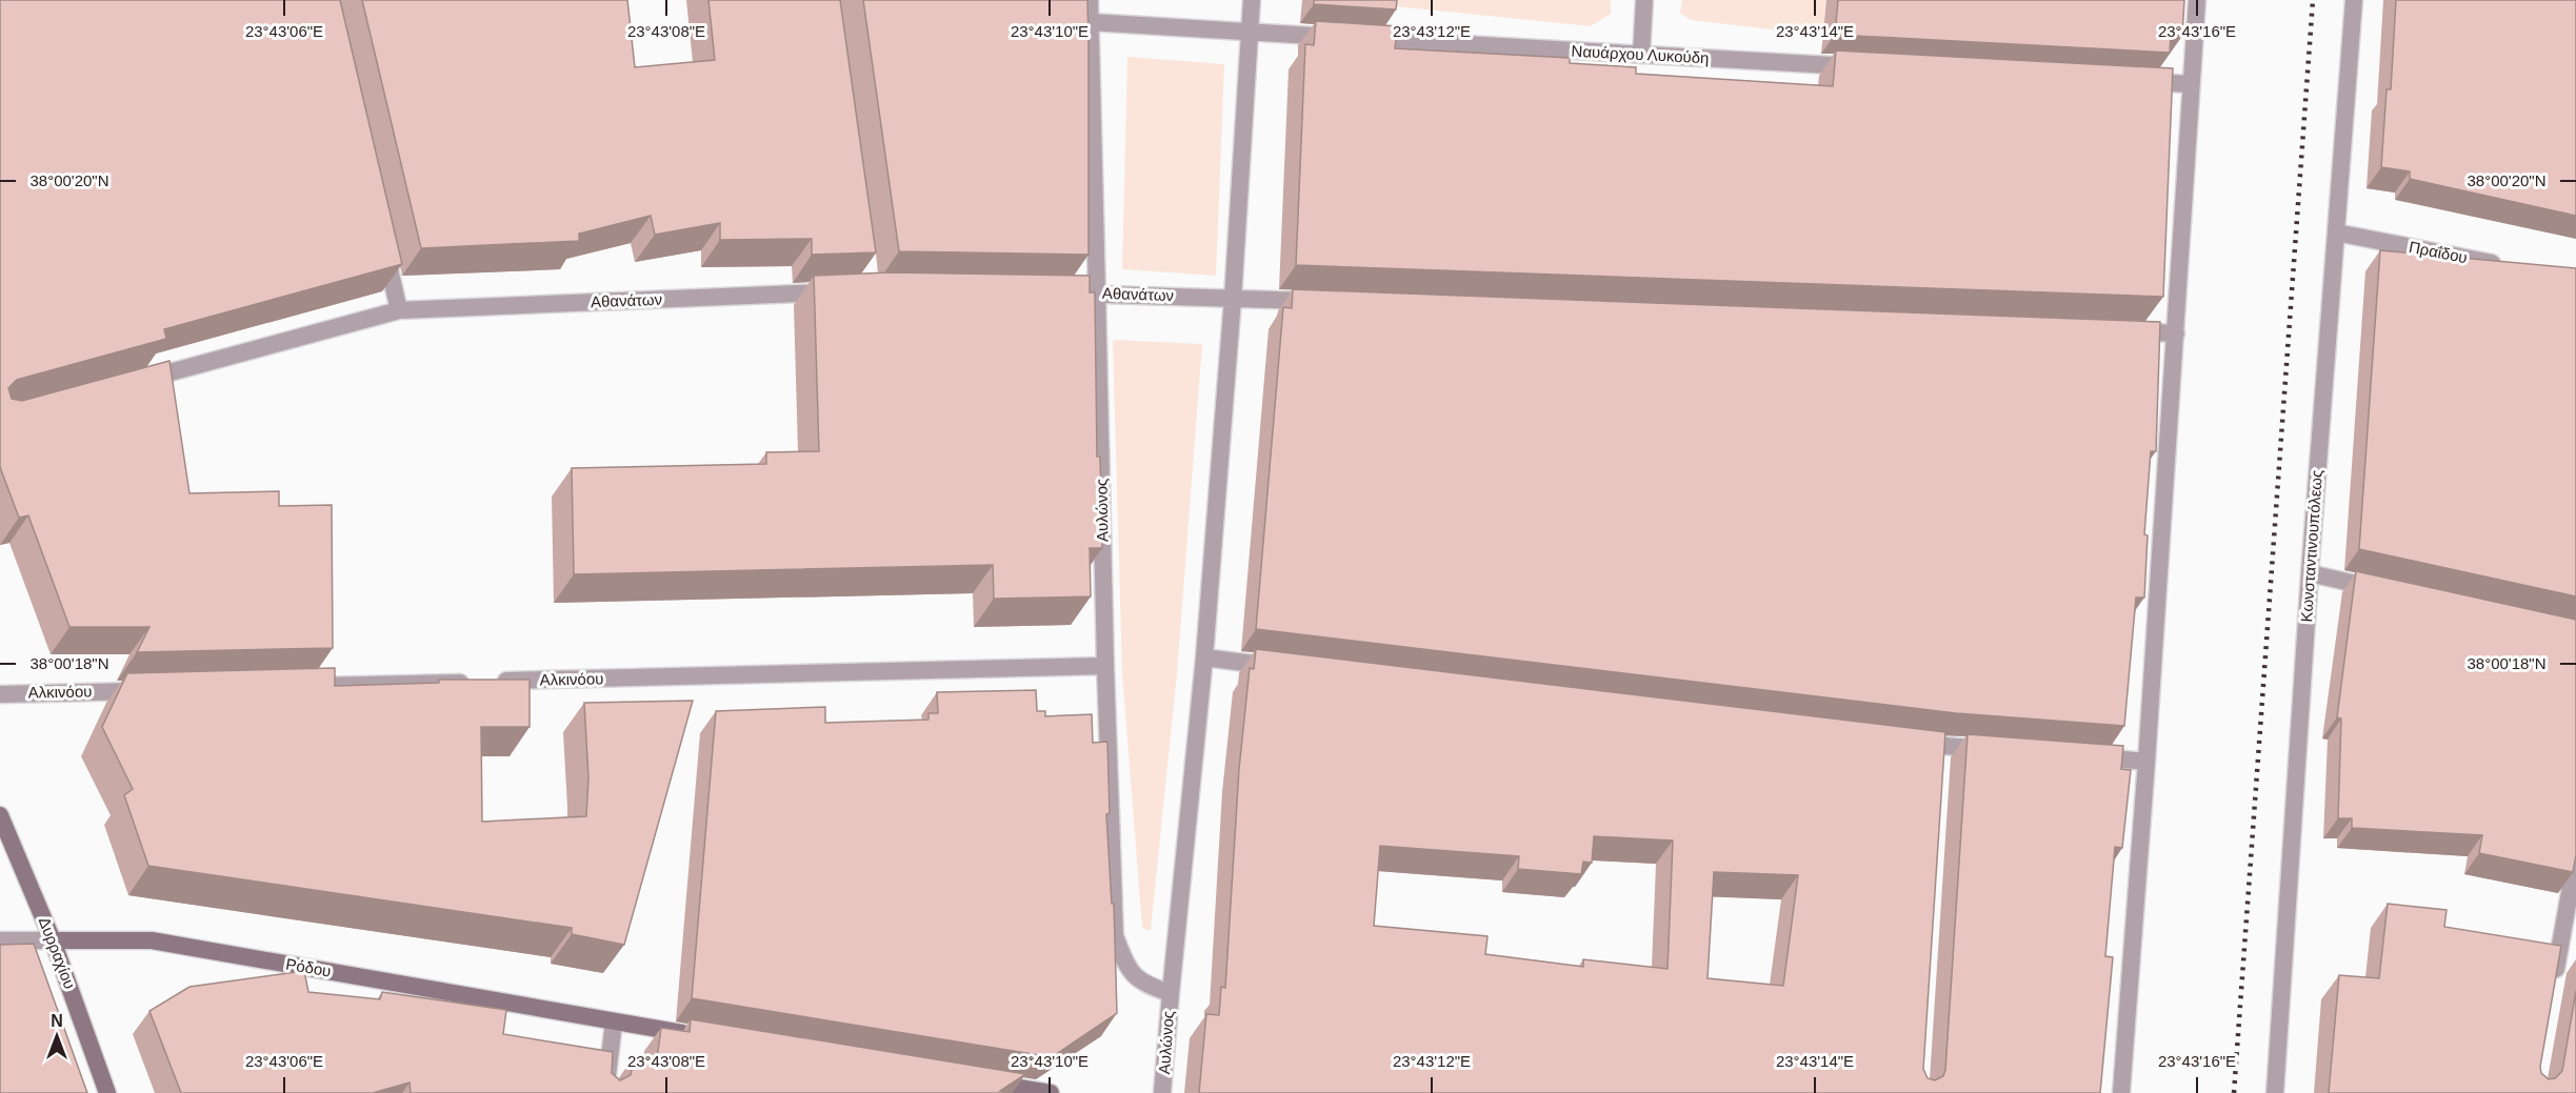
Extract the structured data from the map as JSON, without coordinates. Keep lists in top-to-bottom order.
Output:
{
  "streets": {
    "main road": ["Δυρραχίου", "Ρόδου"],
    "street": [
      "Ναυάρχου Λυκούδη",
      "Πραΐδου",
      "Αθανάτων",
      "Αυλώνος",
      "Κωνσταντινουπόλεως",
      "Αλκινόου"
    ]
  },
  "crossings": [
    ["Ναυάρχου Λυκούδη", "Αυλώνος"],
    ["Πραΐδου", "Κωνσταντινουπόλεως"],
    ["Αθανάτων", "Αυλώνος"],
    ["Αυλώνος", "Αλκινόου"],
    ["Δυρραχίου", "Ρόδου"]
  ],
  "north": "top",
  "coordinates": [
    "23°43'06\"E",
    "23°43'08\"E",
    "23°43'10\"E",
    "23°43'12\"E",
    "23°43'14\"E",
    "23°43'16\"E",
    "38°00'20\"N",
    "38°00'18\"N"
  ]
}
